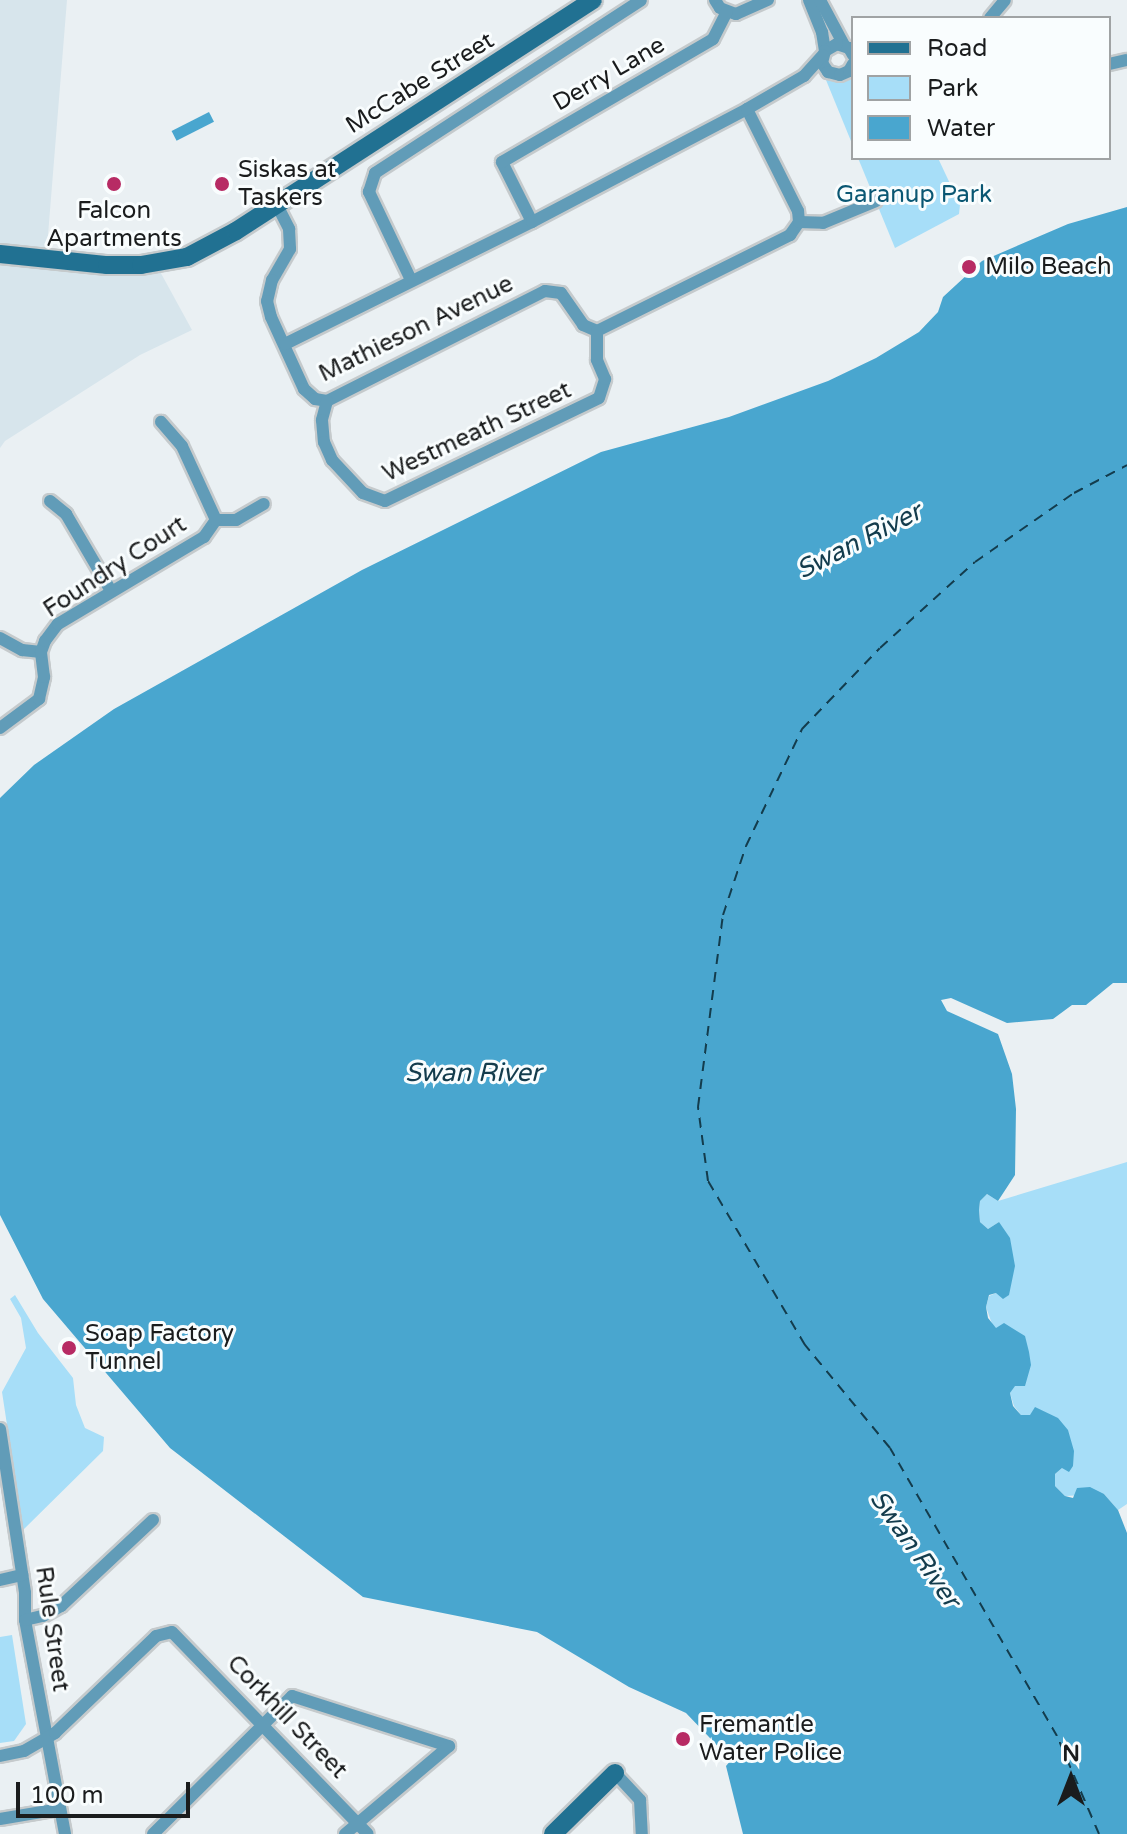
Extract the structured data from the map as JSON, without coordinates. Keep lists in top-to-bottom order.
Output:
{
  "streets": {
    "street": [
      "Derry Lane",
      "McCabe Street",
      "Mathieson Avenue",
      "Westmeath Street",
      "Foundry Court",
      "Rule Street",
      "Corkhill Street"
    ]
  },
  "crossings": [
    ["Derry Lane", "Mathieson Avenue"],
    ["Mathieson Avenue", "Westmeath Street"],
    ["Rule Street", "Corkhill Street"]
  ],
  "water": ["Swan River"],
  "parks": ["Garanup Park"],
  "places": [
    "Falcon Apartments",
    "Siskas at Taskers",
    "Milo Beach",
    "Soap Factory Tunnel",
    "Fremantle Water Police"
  ],
  "legend": ["Road", "Park", "Water"],
  "scale_bar": "100 m",
  "north": "top"
}
